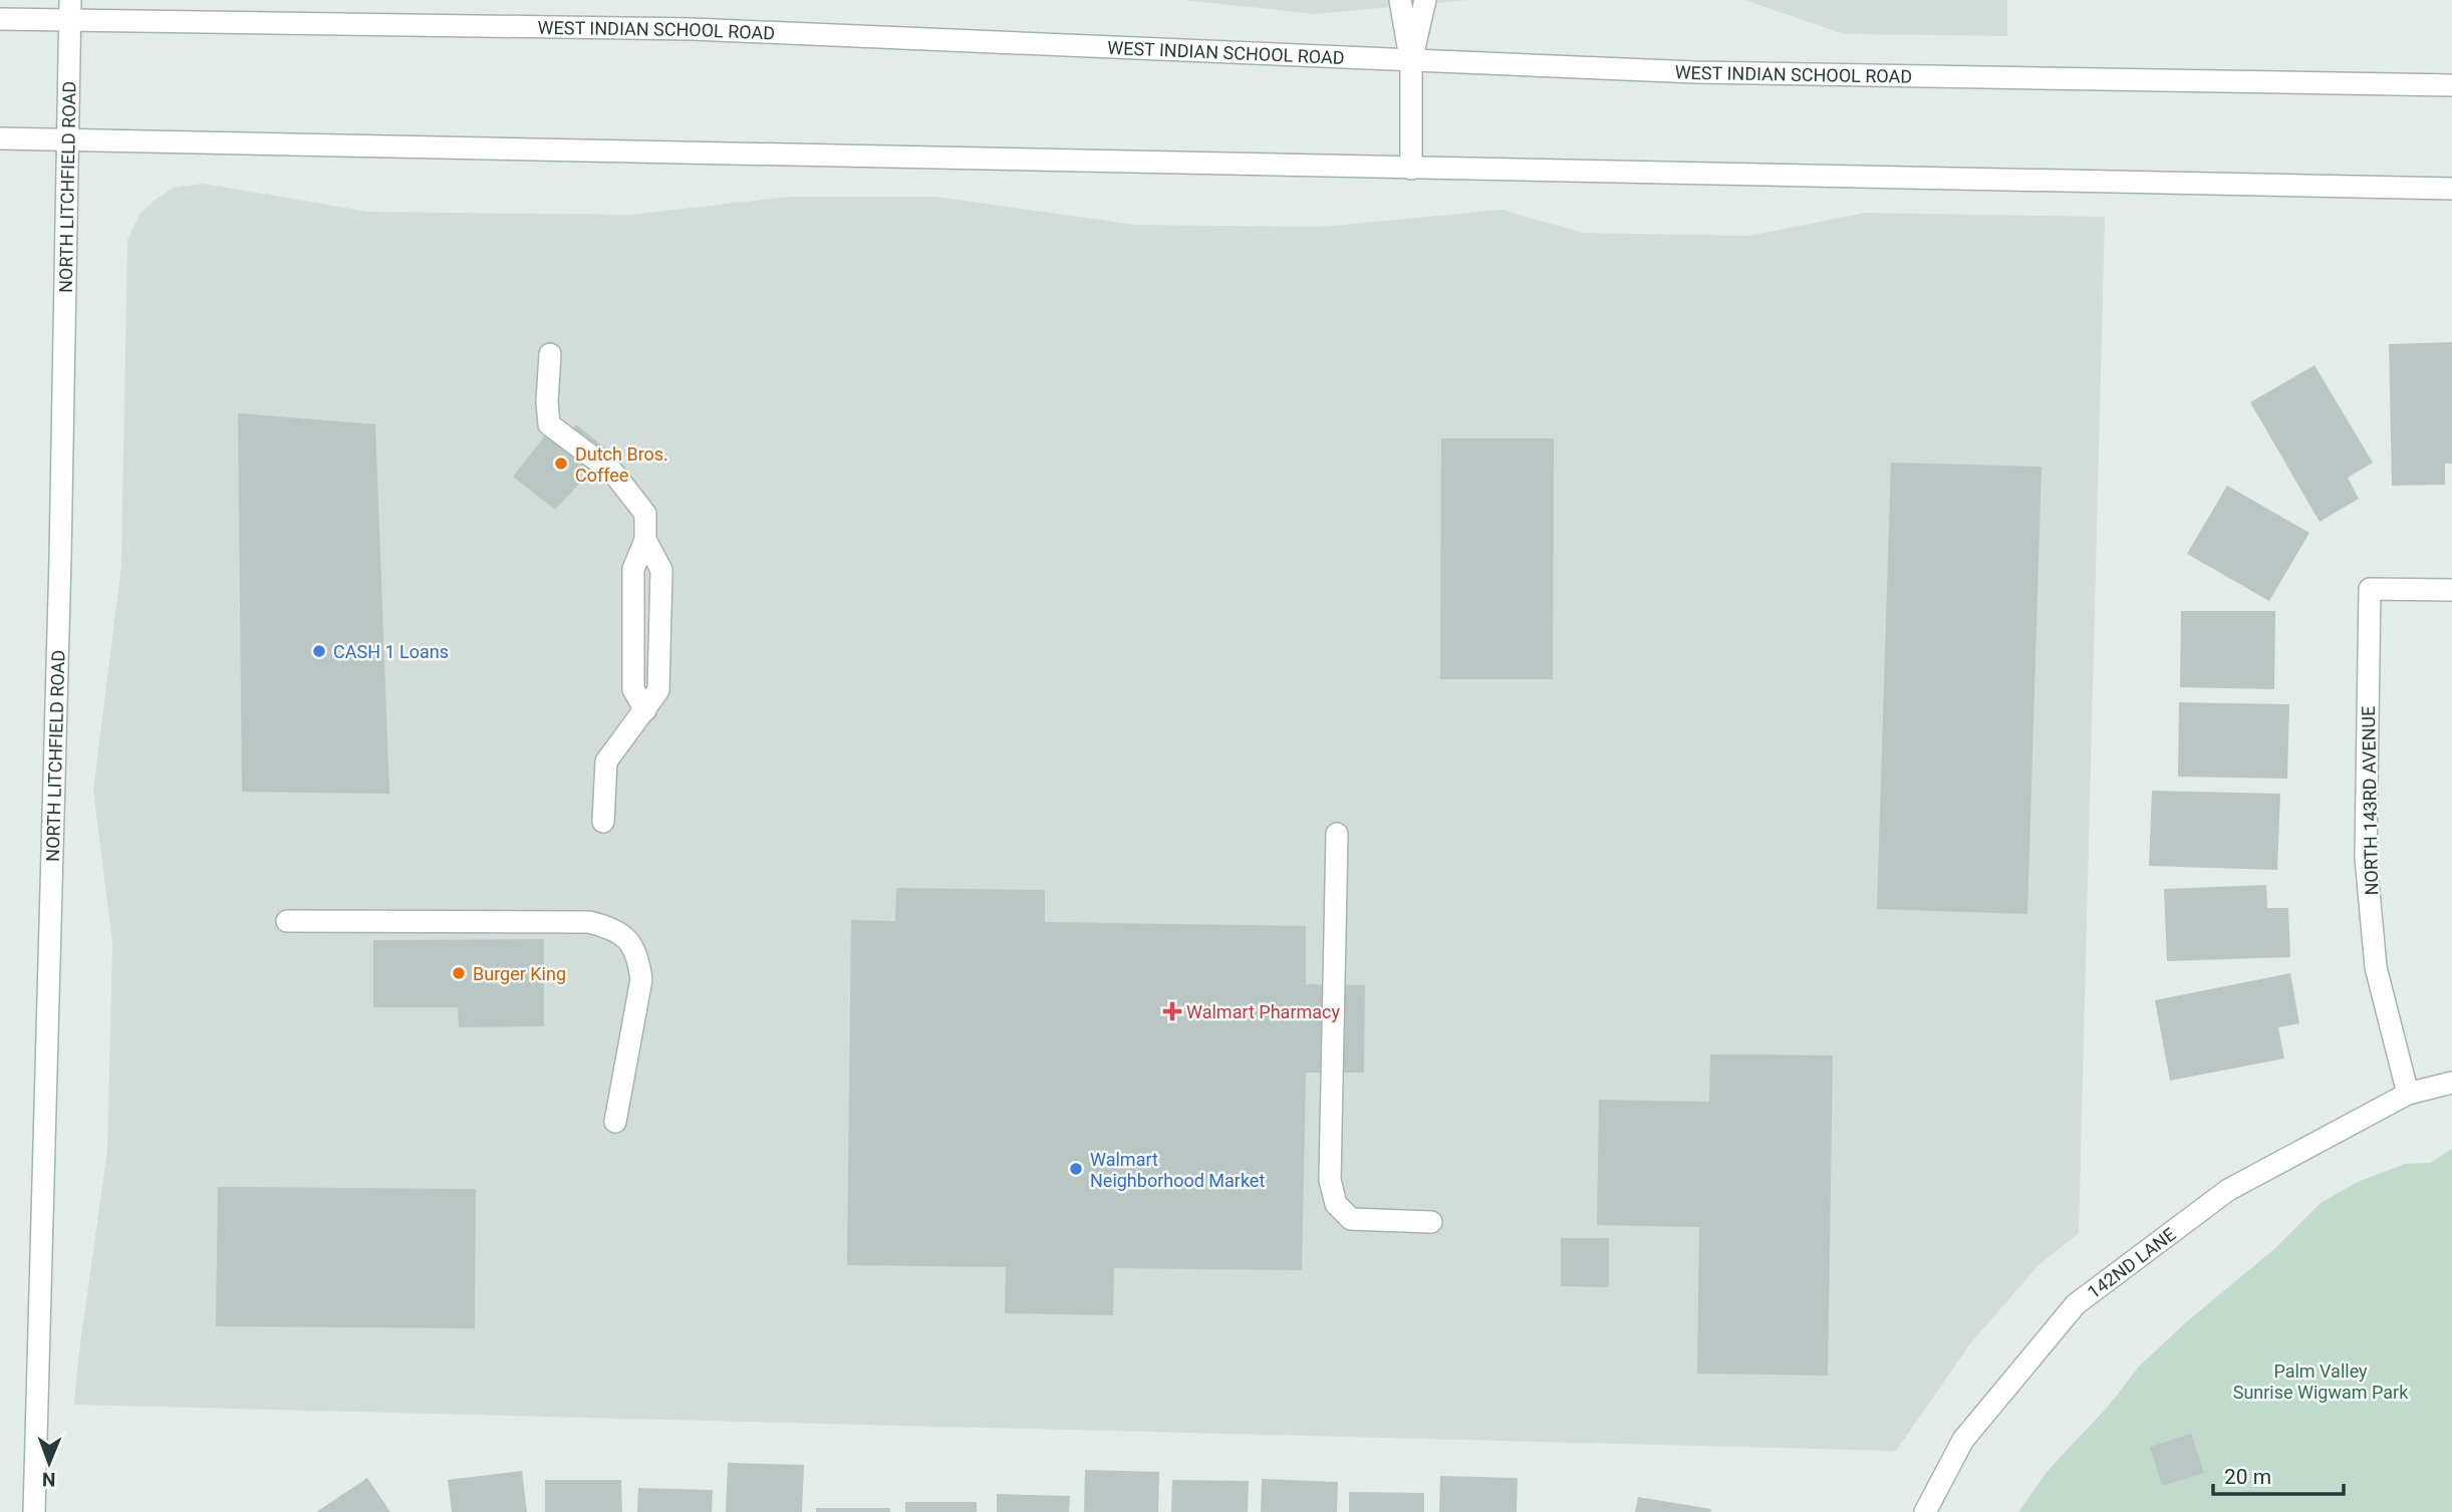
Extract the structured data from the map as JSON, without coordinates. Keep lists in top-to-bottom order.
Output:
{
  "streets": {
    "main road": [
      "WEST INDIAN SCHOOL ROAD",
      "NORTH LITCHFIELD ROAD",
      "NORTH 143RD AVENUE",
      "142ND LANE"
    ]
  },
  "crossings": [
    ["WEST INDIAN SCHOOL ROAD", "NORTH LITCHFIELD ROAD"],
    ["NORTH 143RD AVENUE", "142ND LANE"]
  ],
  "parks": ["Palm Valley Sunrise Wigwam Park"],
  "places": {
    "other": [
      "Dutch Bros. Coffee",
      "CASH 1 Loans",
      "Burger King",
      "Walmart Neighborhood Market"
    ],
    "health": ["Walmart Pharmacy"]
  },
  "scale_bar": "20 m",
  "north": "bottom"
}
